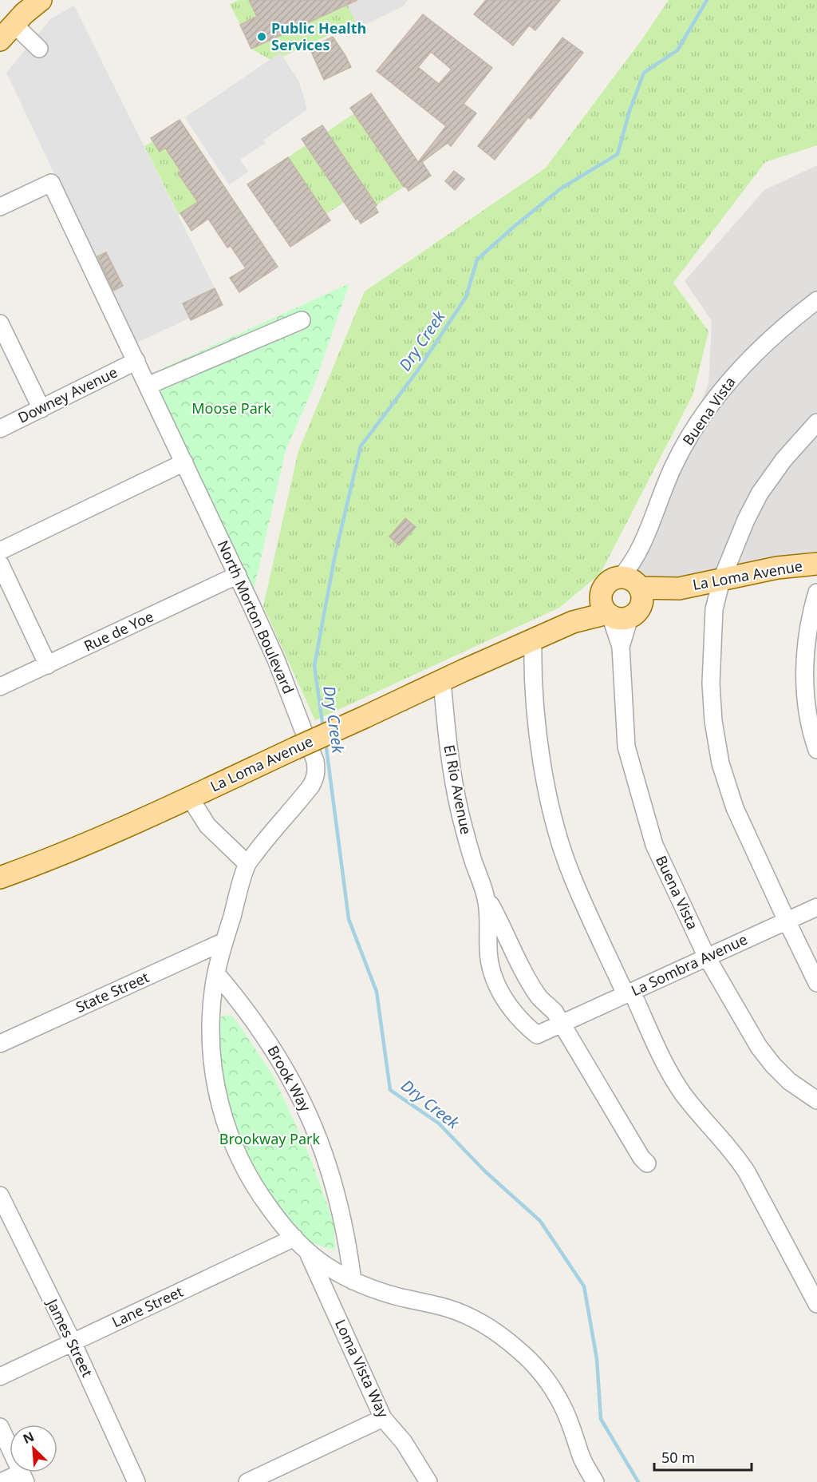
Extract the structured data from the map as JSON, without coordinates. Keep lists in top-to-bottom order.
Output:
{
  "streets": {
    "main road": ["La Loma Avenue"],
    "street": [
      "Downey Avenue",
      "Buena Vista",
      "North Morton Boulevard",
      "Rue de Yoe",
      "El Rio Avenue",
      "La Sombra Avenue",
      "State Street",
      "Brook Way",
      "Lane Street",
      "James Street",
      "Loma Vista Way"
    ]
  },
  "crossings": [
    ["Downey Avenue", "North Morton Boulevard"],
    ["Buena Vista", "La Loma Avenue"],
    ["Buena Vista", "La Sombra Avenue"],
    ["La Loma Avenue", "El Rio Avenue"],
    ["North Morton Boulevard", "Rue de Yoe"],
    ["North Morton Boulevard", "State Street"],
    ["North Morton Boulevard", "Brook Way"],
    ["North Morton Boulevard", "Lane Street"],
    ["North Morton Boulevard", "Loma Vista Way"],
    ["El Rio Avenue", "La Sombra Avenue"],
    ["Lane Street", "James Street"],
    ["Lane Street", "Loma Vista Way"]
  ],
  "water": ["Dry Creek"],
  "parks": ["Moose Park", "Brookway Park"],
  "places": ["Public Health Services"],
  "scale_bar": "50 m",
  "north": "top left"
}
